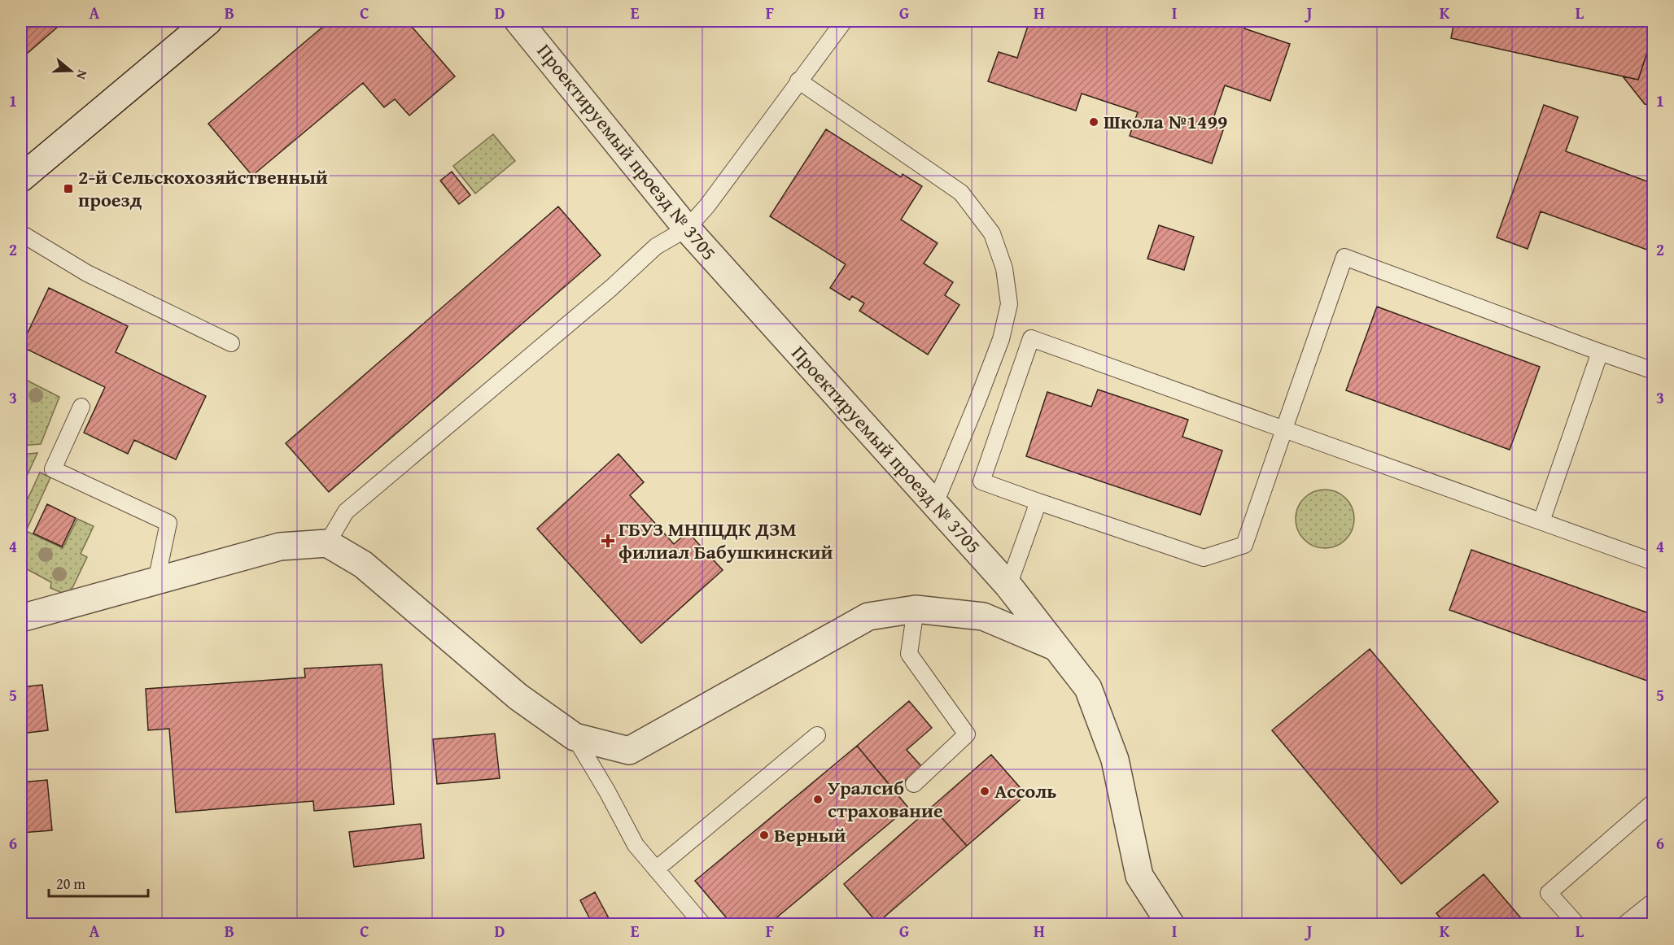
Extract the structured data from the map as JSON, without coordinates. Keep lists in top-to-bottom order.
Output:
{
  "streets": {
    "street": ["Проектируемый проезд № 3705"]
  },
  "places": {
    "other": [
      "Школа №1499",
      "Ассоль",
      "Уралсиб страхование",
      "Верный"
    ],
    "transit": ["2-й Сельскохозяйственный проезд"],
    "health": ["ГБУЗ МНПЦДК ДЗМ филиал Бабушкинский"]
  },
  "scale_bar": "20 m",
  "north": "right",
  "grid": {
    "columns": [
      "A",
      "B",
      "C",
      "D",
      "E",
      "F",
      "G",
      "H",
      "I",
      "J",
      "K",
      "L"
    ],
    "rows": [
      "1",
      "2",
      "3",
      "4",
      "5",
      "6"
    ]
  }
}
